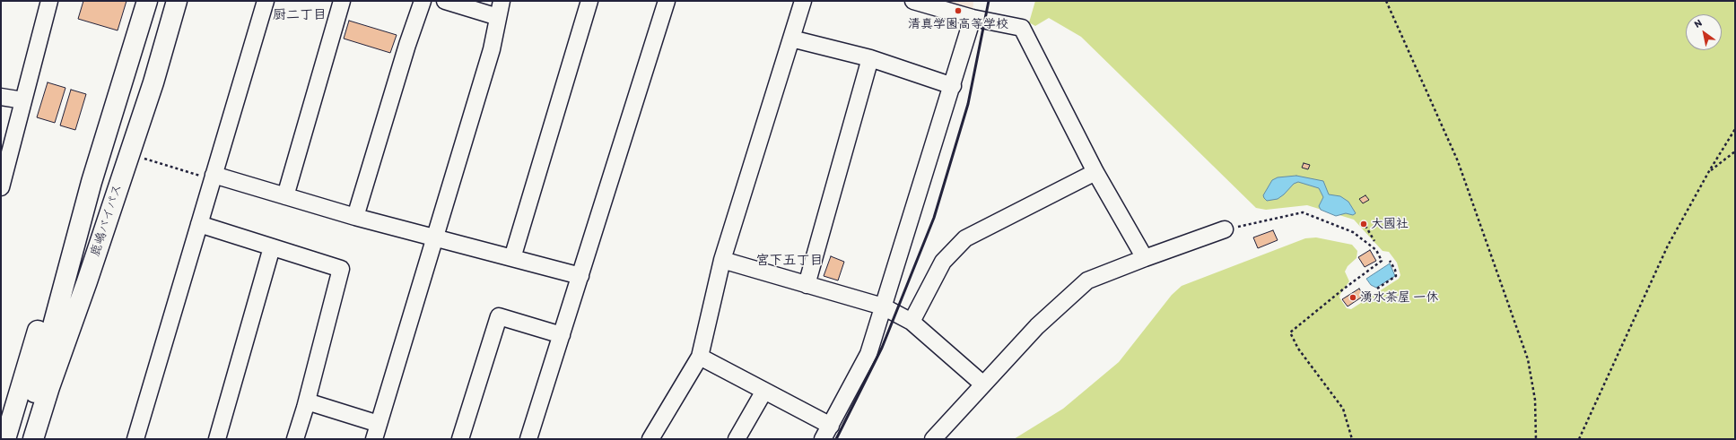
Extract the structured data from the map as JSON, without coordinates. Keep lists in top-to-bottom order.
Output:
{
  "streets": {
    "highway": ["鹿嶋バイパス"]
  },
  "districts": ["厨二丁目", "宮下五丁目"],
  "places": ["清真学園高等学校", "大國社", "湧水茶屋 一休"],
  "north": "top left"
}
